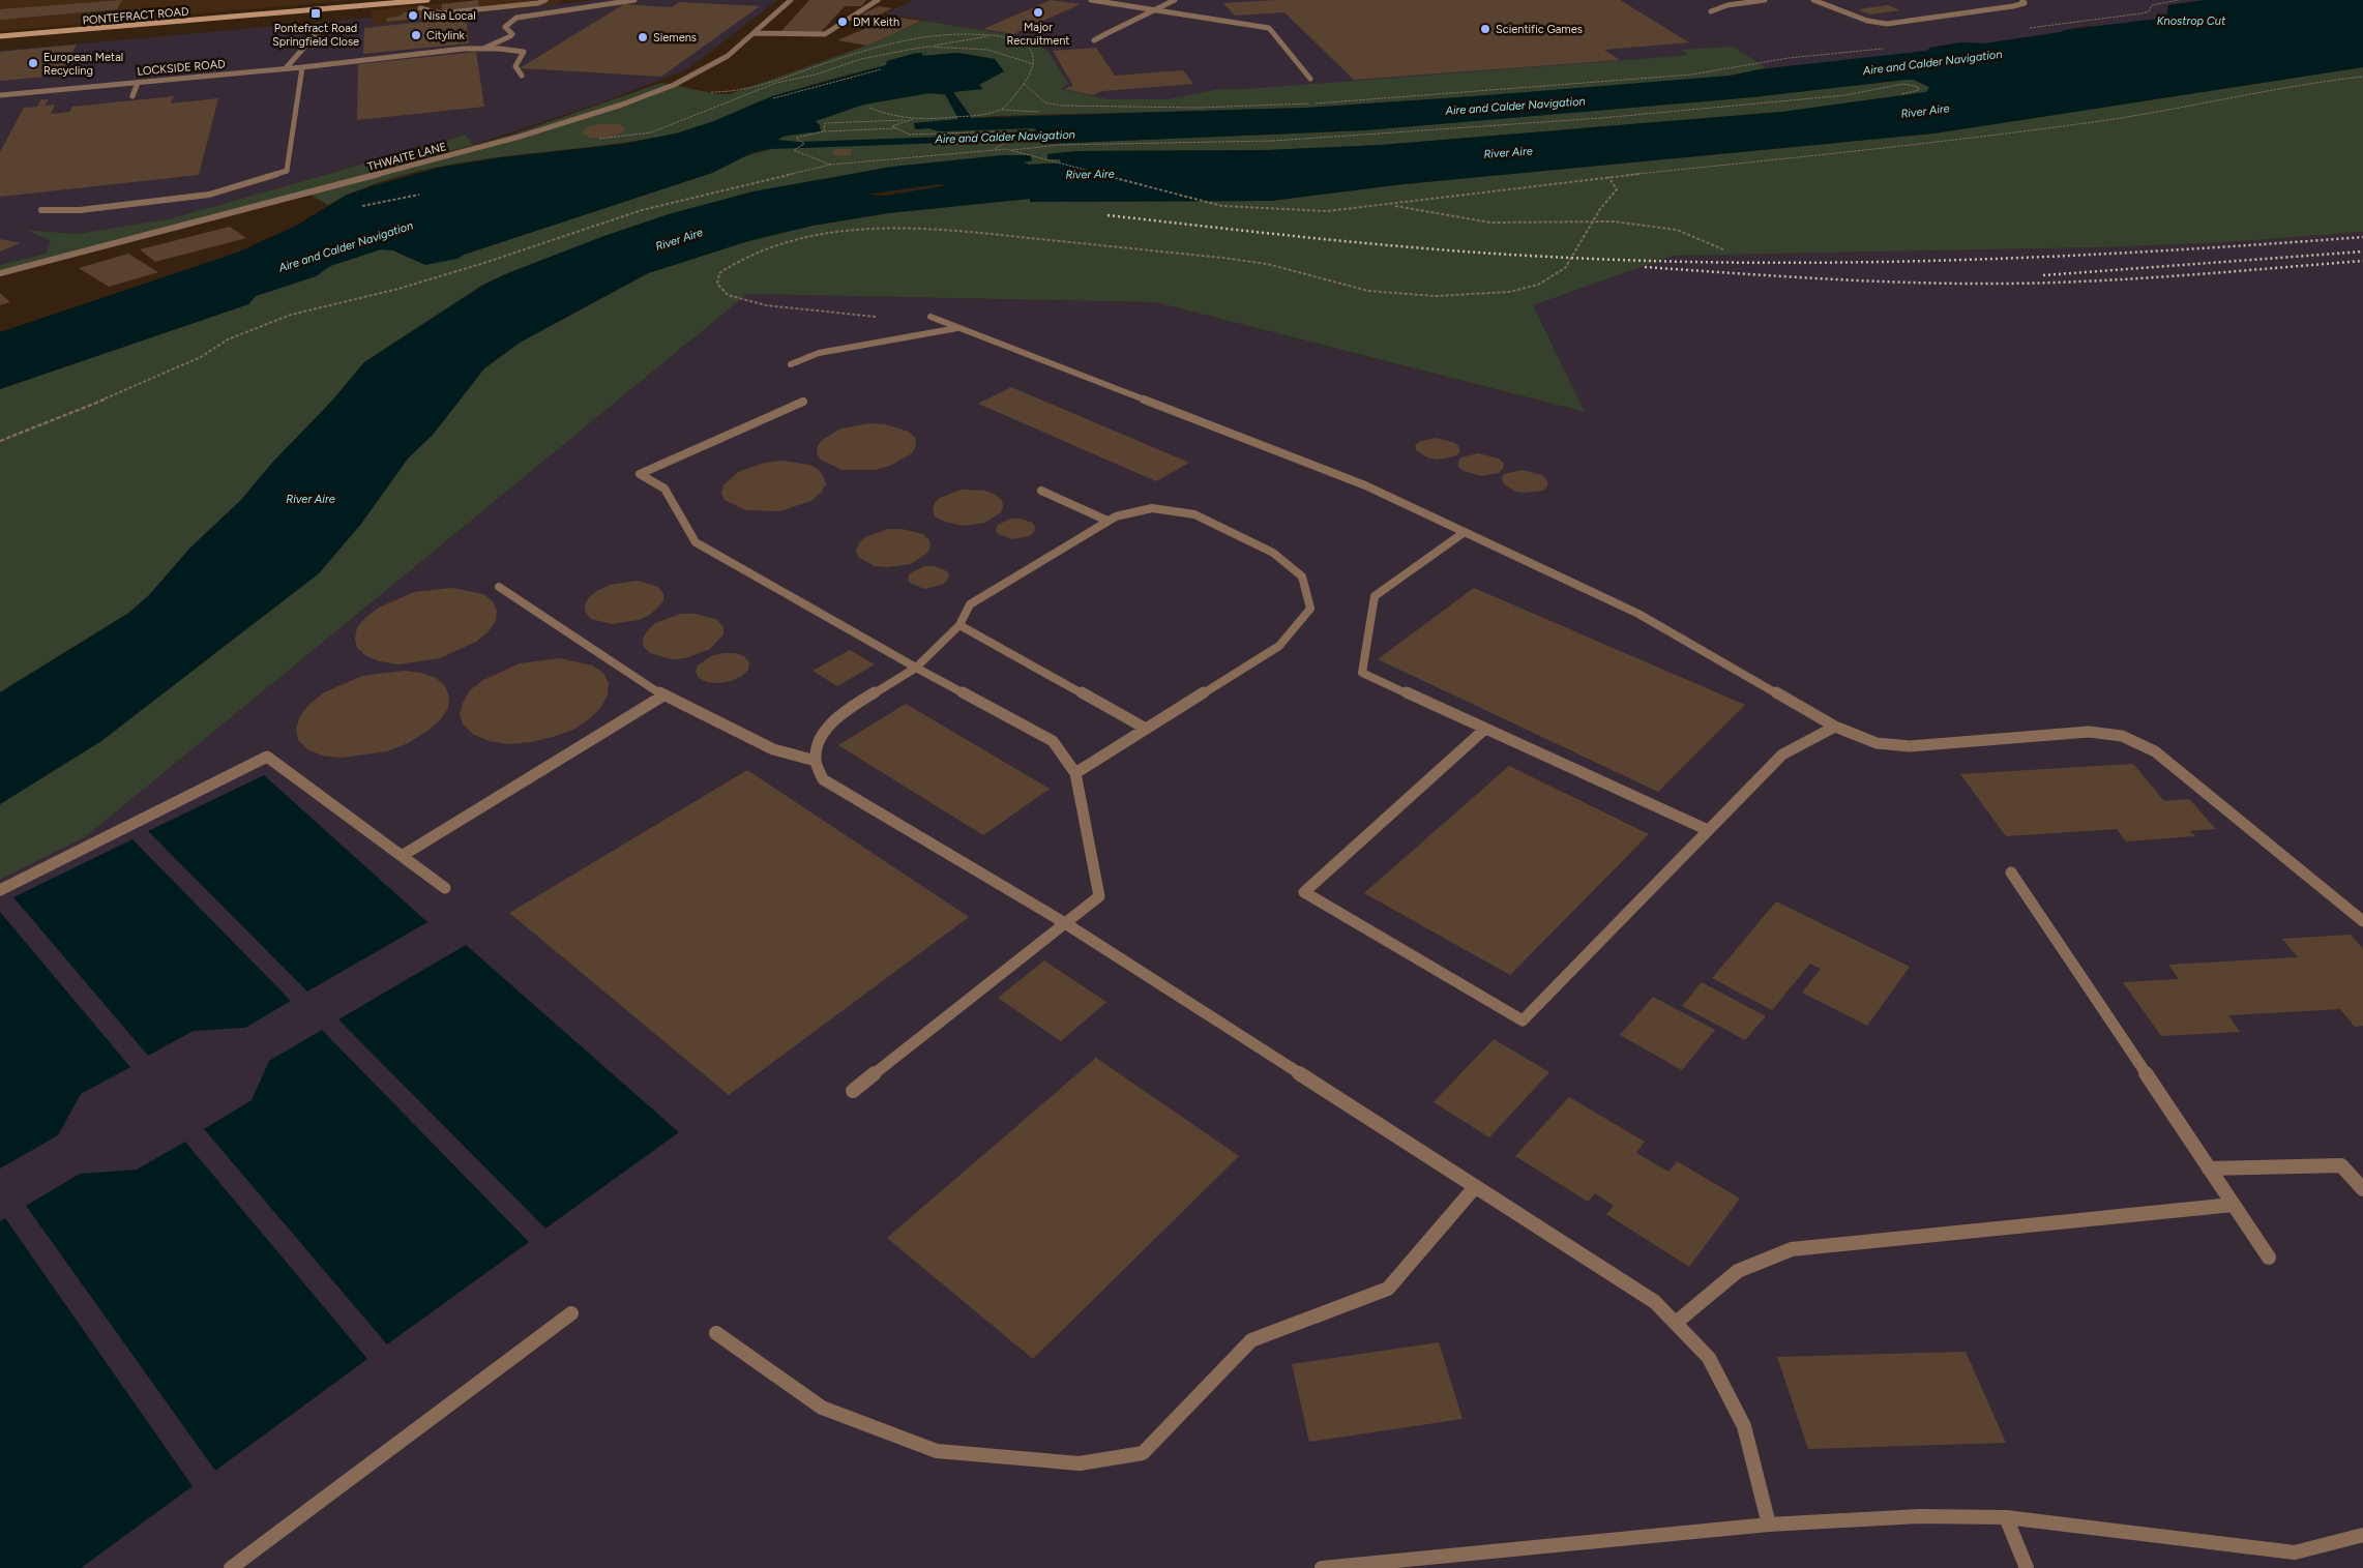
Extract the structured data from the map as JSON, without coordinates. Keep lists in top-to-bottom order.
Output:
{
  "streets": {
    "main road": ["PONTEFRACT ROAD"],
    "street": ["LOCKSIDE ROAD", "THWAITE LANE"]
  },
  "water": ["Knostrop Cut", "Aire and Calder Navigation", "River Aire"],
  "places": {
    "other": [
      "Major Recruitment",
      "Nisa Local",
      "DM Keith",
      "Scientific Games",
      "Citylink",
      "Siemens",
      "European Metal Recycling"
    ],
    "transit": ["Pontefract Road Springfield Close"]
  }
}
